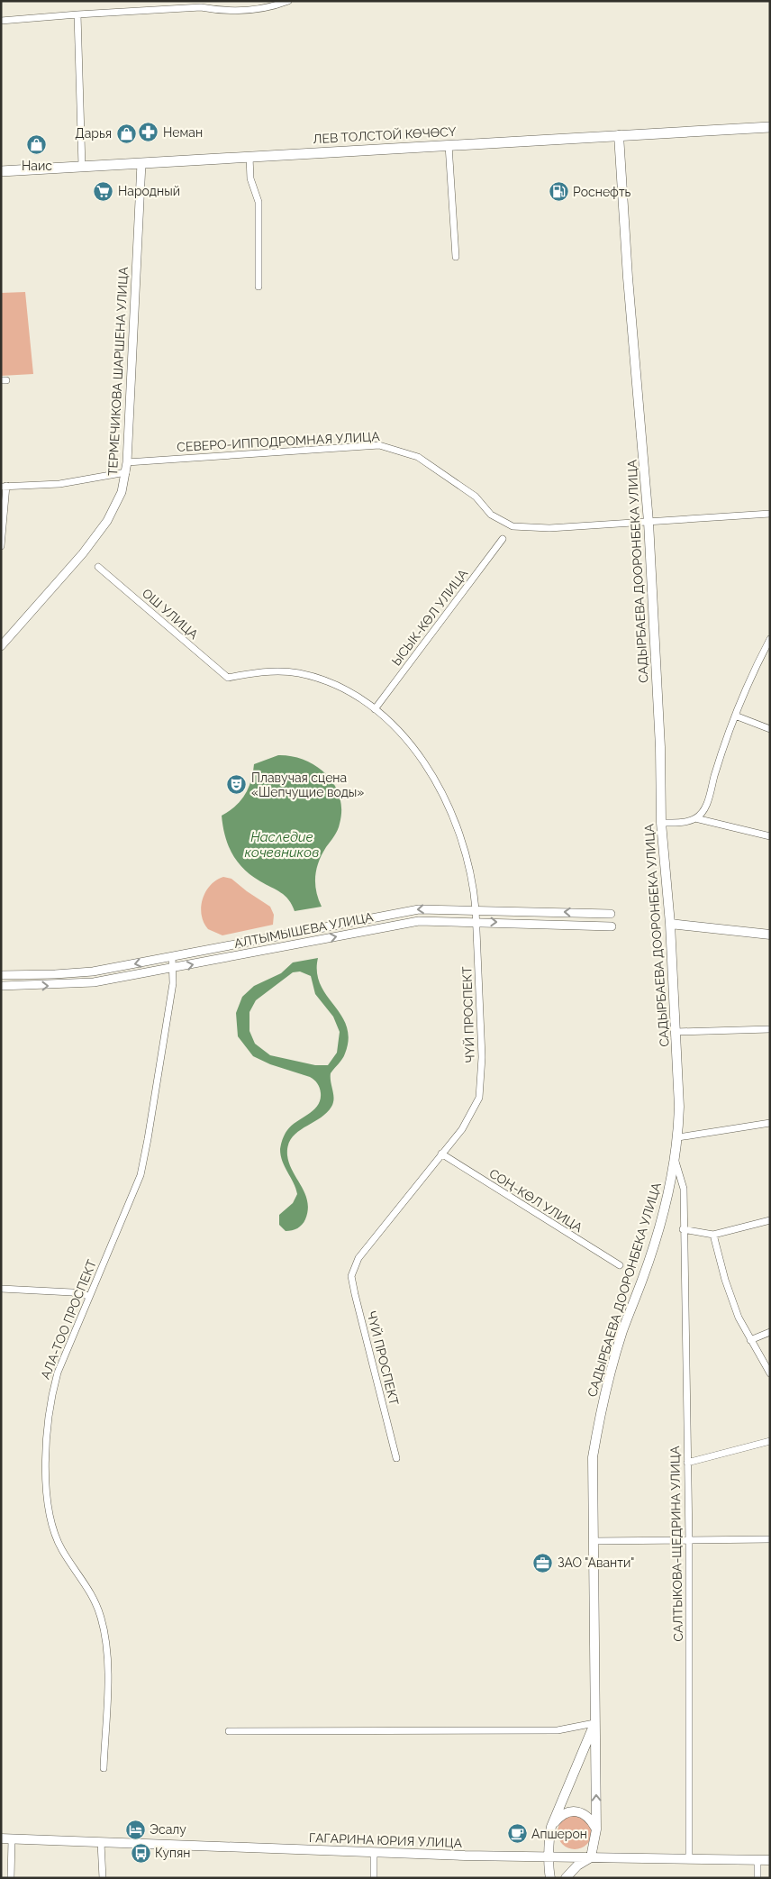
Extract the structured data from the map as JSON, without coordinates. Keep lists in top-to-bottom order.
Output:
{
  "streets": {
    "main road": ["ЛЕВ ТОЛСТОЙ КӨЧӨСҮ", "САДЫРБАЕВА ДООРОНБЕКА УЛИЦА", "ГАГАРИНА ЮРИЯ УЛИЦА"],
    "street": [
      "ТЕРМЕЧИКОВА ШАРШЕНА УЛИЦА",
      "СЕВЕРО-ИППОДРОМНАЯ УЛИЦА",
      "ОШ УЛИЦА",
      "ЫСЫК-КӨЛ УЛИЦА",
      "АЛТЫМЫШЕВА УЛИЦА",
      "ЧҮЙ ПРОСПЕКТ",
      "СОҢ-КӨЛ УЛИЦА",
      "АЛА-ТОО ПРОСПЕКТ",
      "САЛТЫКОВА-ЩЕДРИНА УЛИЦА"
    ]
  },
  "crossings": [
    ["ЛЕВ ТОЛСТОЙ КӨЧӨСҮ", "ТЕРМЕЧИКОВА ШАРШЕНА УЛИЦА"],
    ["ЛЕВ ТОЛСТОЙ КӨЧӨСҮ", "САДЫРБАЕВА ДООРОНБЕКА УЛИЦА"],
    ["ТЕРМЕЧИКОВА ШАРШЕНА УЛИЦА", "СЕВЕРО-ИППОДРОМНАЯ УЛИЦА"],
    ["СЕВЕРО-ИППОДРОМНАЯ УЛИЦА", "САДЫРБАЕВА ДООРОНБЕКА УЛИЦА"],
    ["САДЫРБАЕВА ДООРОНБЕКА УЛИЦА", "САЛТЫКОВА-ЩЕДРИНА УЛИЦА"],
    ["САДЫРБАЕВА ДООРОНБЕКА УЛИЦА", "ГАГАРИНА ЮРИЯ УЛИЦА"],
    ["ОШ УЛИЦА", "ЧҮЙ ПРОСПЕКТ"],
    ["ЫСЫК-КӨЛ УЛИЦА", "ЧҮЙ ПРОСПЕКТ"],
    ["АЛТЫМЫШЕВА УЛИЦА", "ЧҮЙ ПРОСПЕКТ"],
    ["АЛТЫМЫШЕВА УЛИЦА", "АЛА-ТОО ПРОСПЕКТ"],
    ["ЧҮЙ ПРОСПЕКТ", "СОҢ-КӨЛ УЛИЦА"],
    ["САЛТЫКОВА-ЩЕДРИНА УЛИЦА", "ГАГАРИНА ЮРИЯ УЛИЦА"]
  ],
  "water": ["Наследие кочевников"],
  "places": {
    "pharmacy": ["Неман"],
    "shop": ["Дарья", "Наис"],
    "supermarket": ["Народный"],
    "fuel station": ["Роснефть"],
    "theatre": ["Плавучая сцена «Шепчущие воды»"],
    "office": ["ЗАО \"Аванти\""],
    "hotel": ["Эсалу"],
    "cafe": ["Апшерон"],
    "bus stop": ["Купян"]
  }
}
